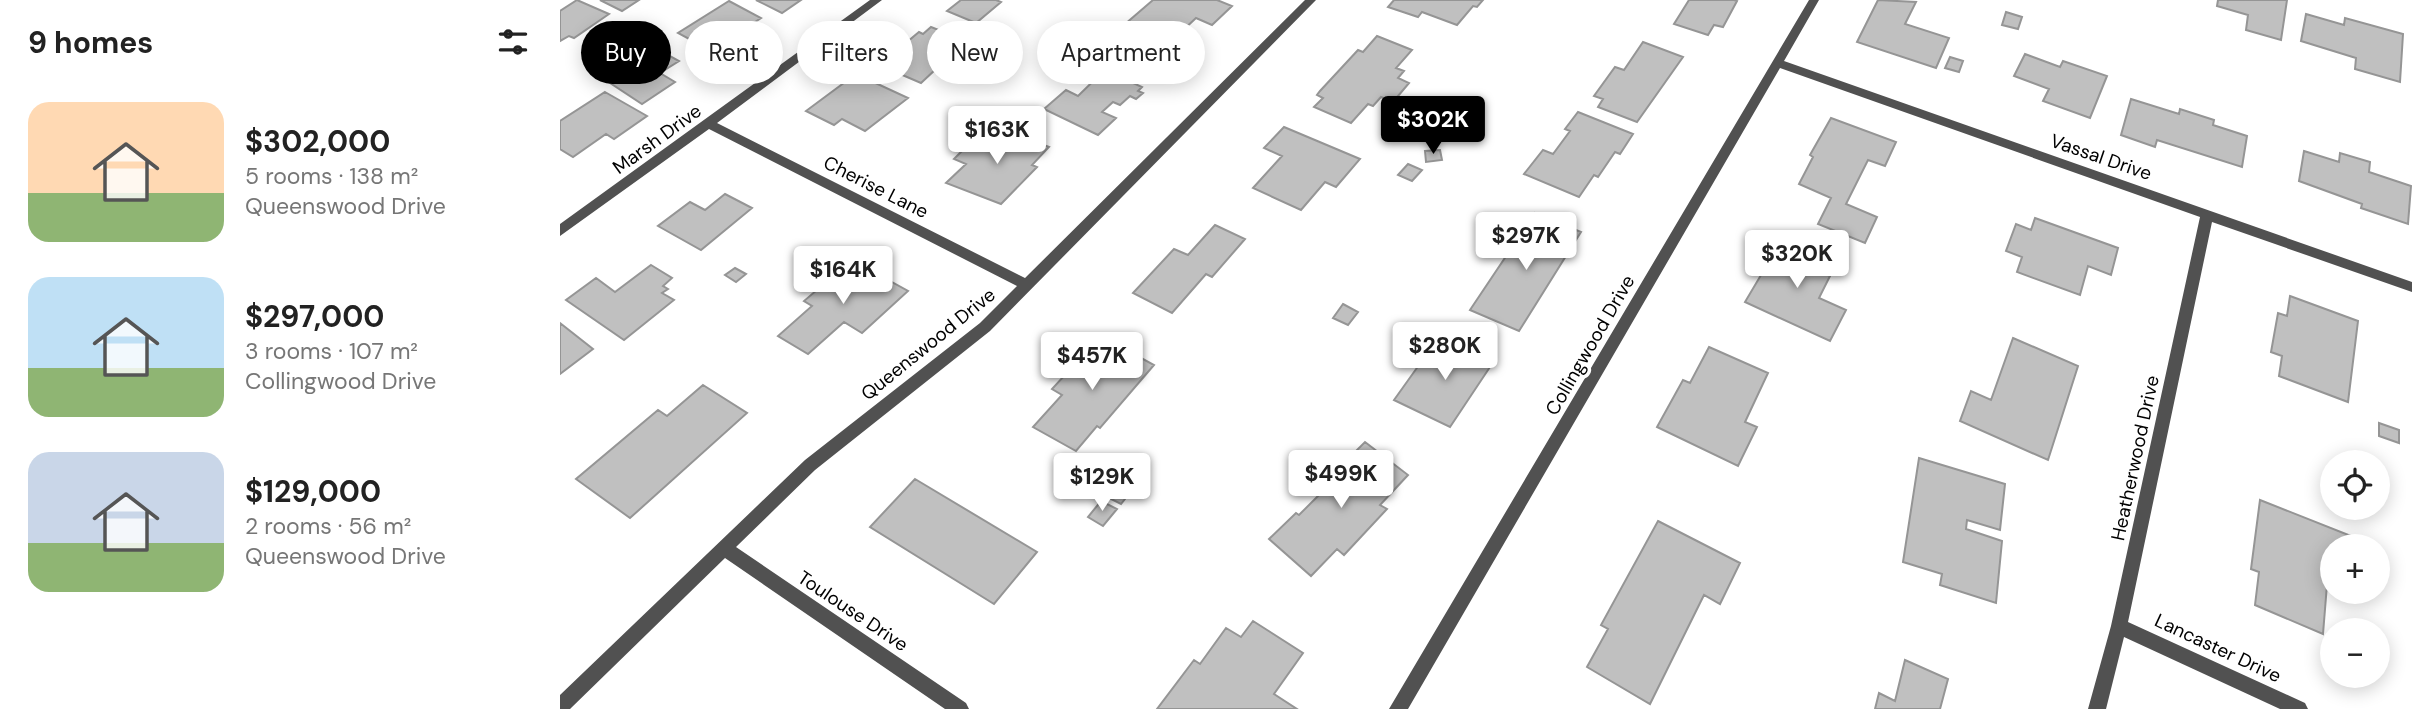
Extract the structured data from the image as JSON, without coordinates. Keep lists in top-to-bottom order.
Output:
{
  "streets": {
    "street": [
      "Marsh Drive",
      "Vassal Drive",
      "Cherise Lane",
      "Queenswood Drive",
      "Collingwood Drive",
      "Heatherwood Drive",
      "Toulouse Drive",
      "Lancaster Drive"
    ]
  },
  "crossings": [
    ["Marsh Drive", "Cherise Lane"],
    ["Vassal Drive", "Collingwood Drive"],
    ["Vassal Drive", "Heatherwood Drive"],
    ["Cherise Lane", "Queenswood Drive"],
    ["Queenswood Drive", "Toulouse Drive"],
    ["Heatherwood Drive", "Lancaster Drive"]
  ],
  "page": {
    "heading": "9 homes",
    "chip": [
      "Buy",
      "Rent",
      "Filters",
      "New",
      "Apartment"
    ],
    "list": [
      {
        "name": "$302,000",
        "note": "5 rooms · 138 m² · Queenswood Drive"
      },
      {
        "name": "$297,000",
        "note": "3 rooms · 107 m² · Collingwood Drive"
      },
      {
        "name": "$129,000",
        "note": "2 rooms · 56 m² · Queenswood Drive"
      }
    ],
    "price": [
      "$302K",
      "$163K",
      "$297K",
      "$320K",
      "$164K",
      "$280K",
      "$457K",
      "$499K",
      "$129K"
    ],
    "map_buttons": ["+", "−"]
  }
}
